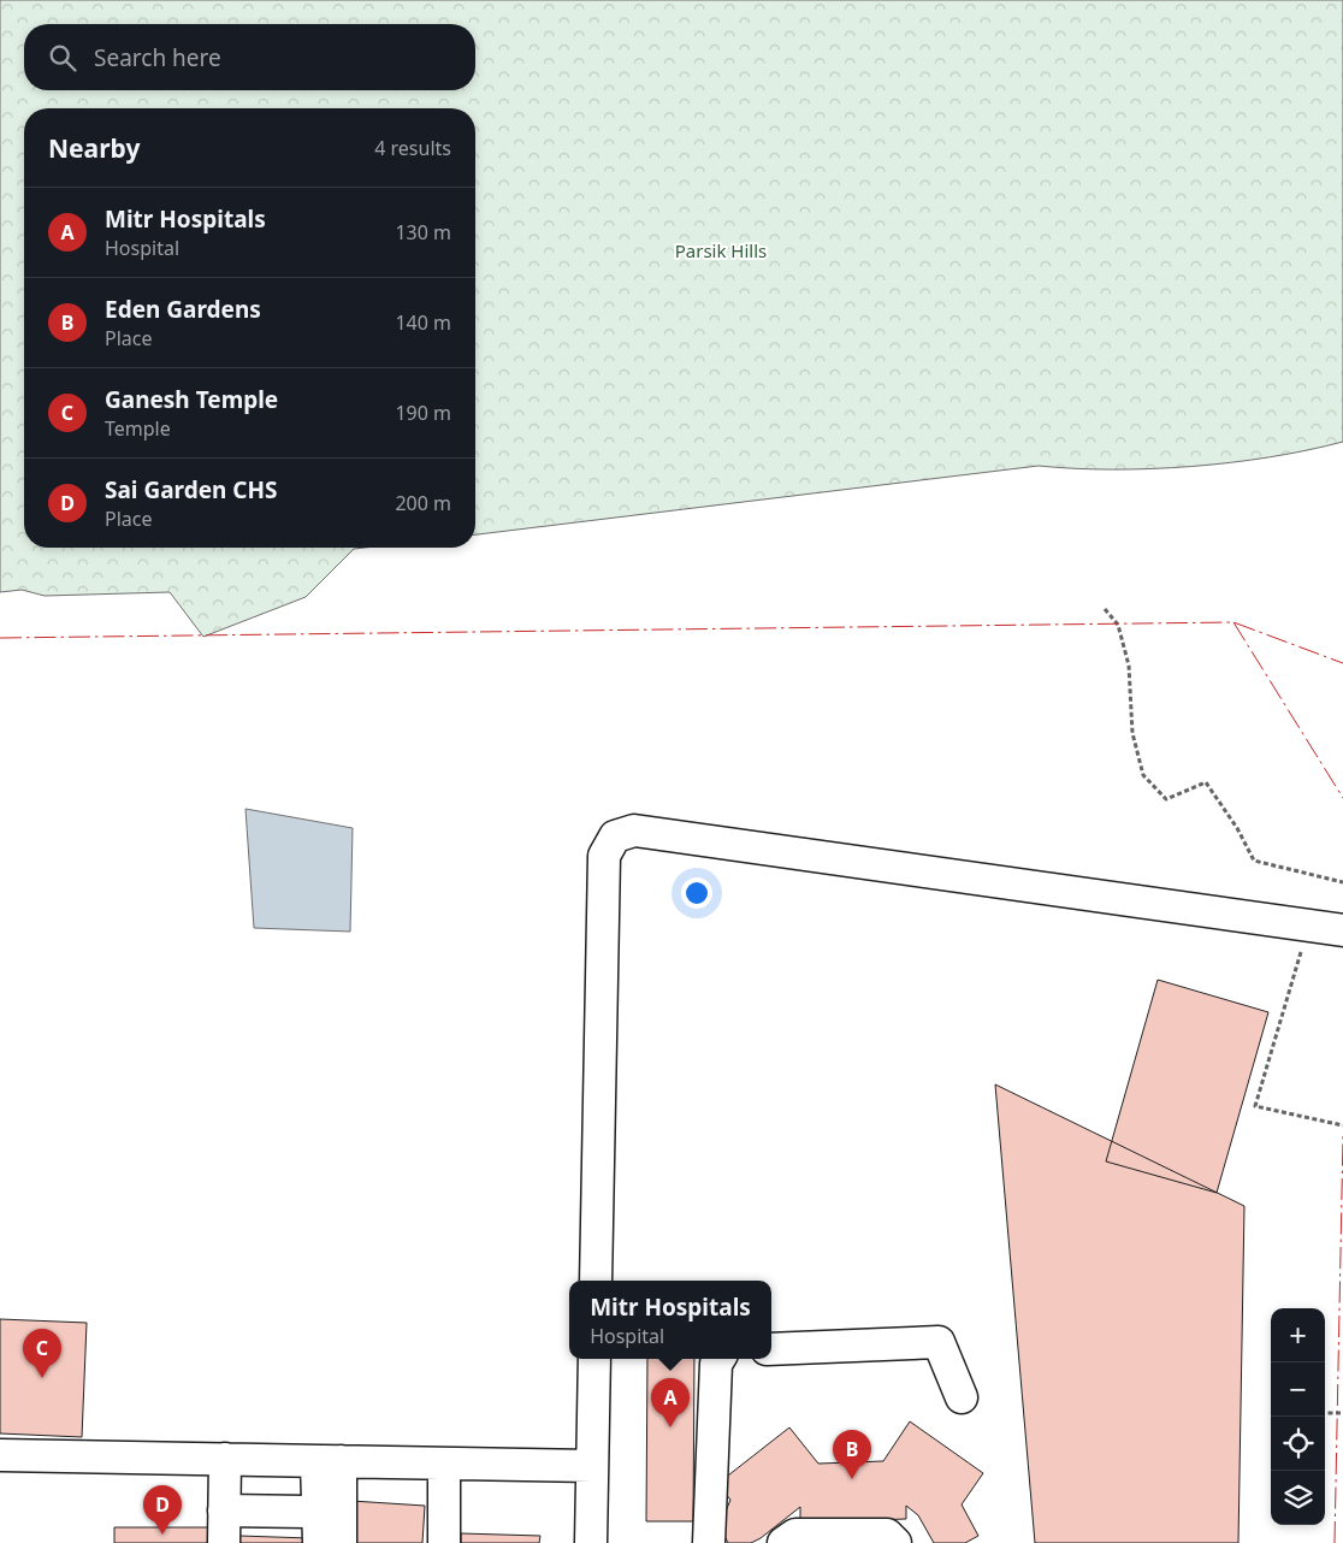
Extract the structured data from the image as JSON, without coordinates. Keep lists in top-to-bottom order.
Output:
{
  "parks": ["Parsik Hills"],
  "page": {
    "search": "Search here",
    "heading": ["Nearby", "4 results"],
    "list": [
      {
        "mark": "A",
        "name": "Mitr Hospitals",
        "note": "Hospital",
        "value": "130 m"
      },
      {
        "mark": "B",
        "name": "Eden Gardens",
        "note": "Place",
        "value": "140 m"
      },
      {
        "mark": "C",
        "name": "Ganesh Temple",
        "note": "Temple",
        "value": "190 m"
      },
      {
        "mark": "D",
        "name": "Sai Garden CHS",
        "note": "Place",
        "value": "200 m"
      }
    ],
    "popup": ["Mitr Hospitals", "Hospital"],
    "map_buttons": ["+", "−"],
    "pins": [
      "C",
      "A",
      "B",
      "D"
    ]
  }
}
